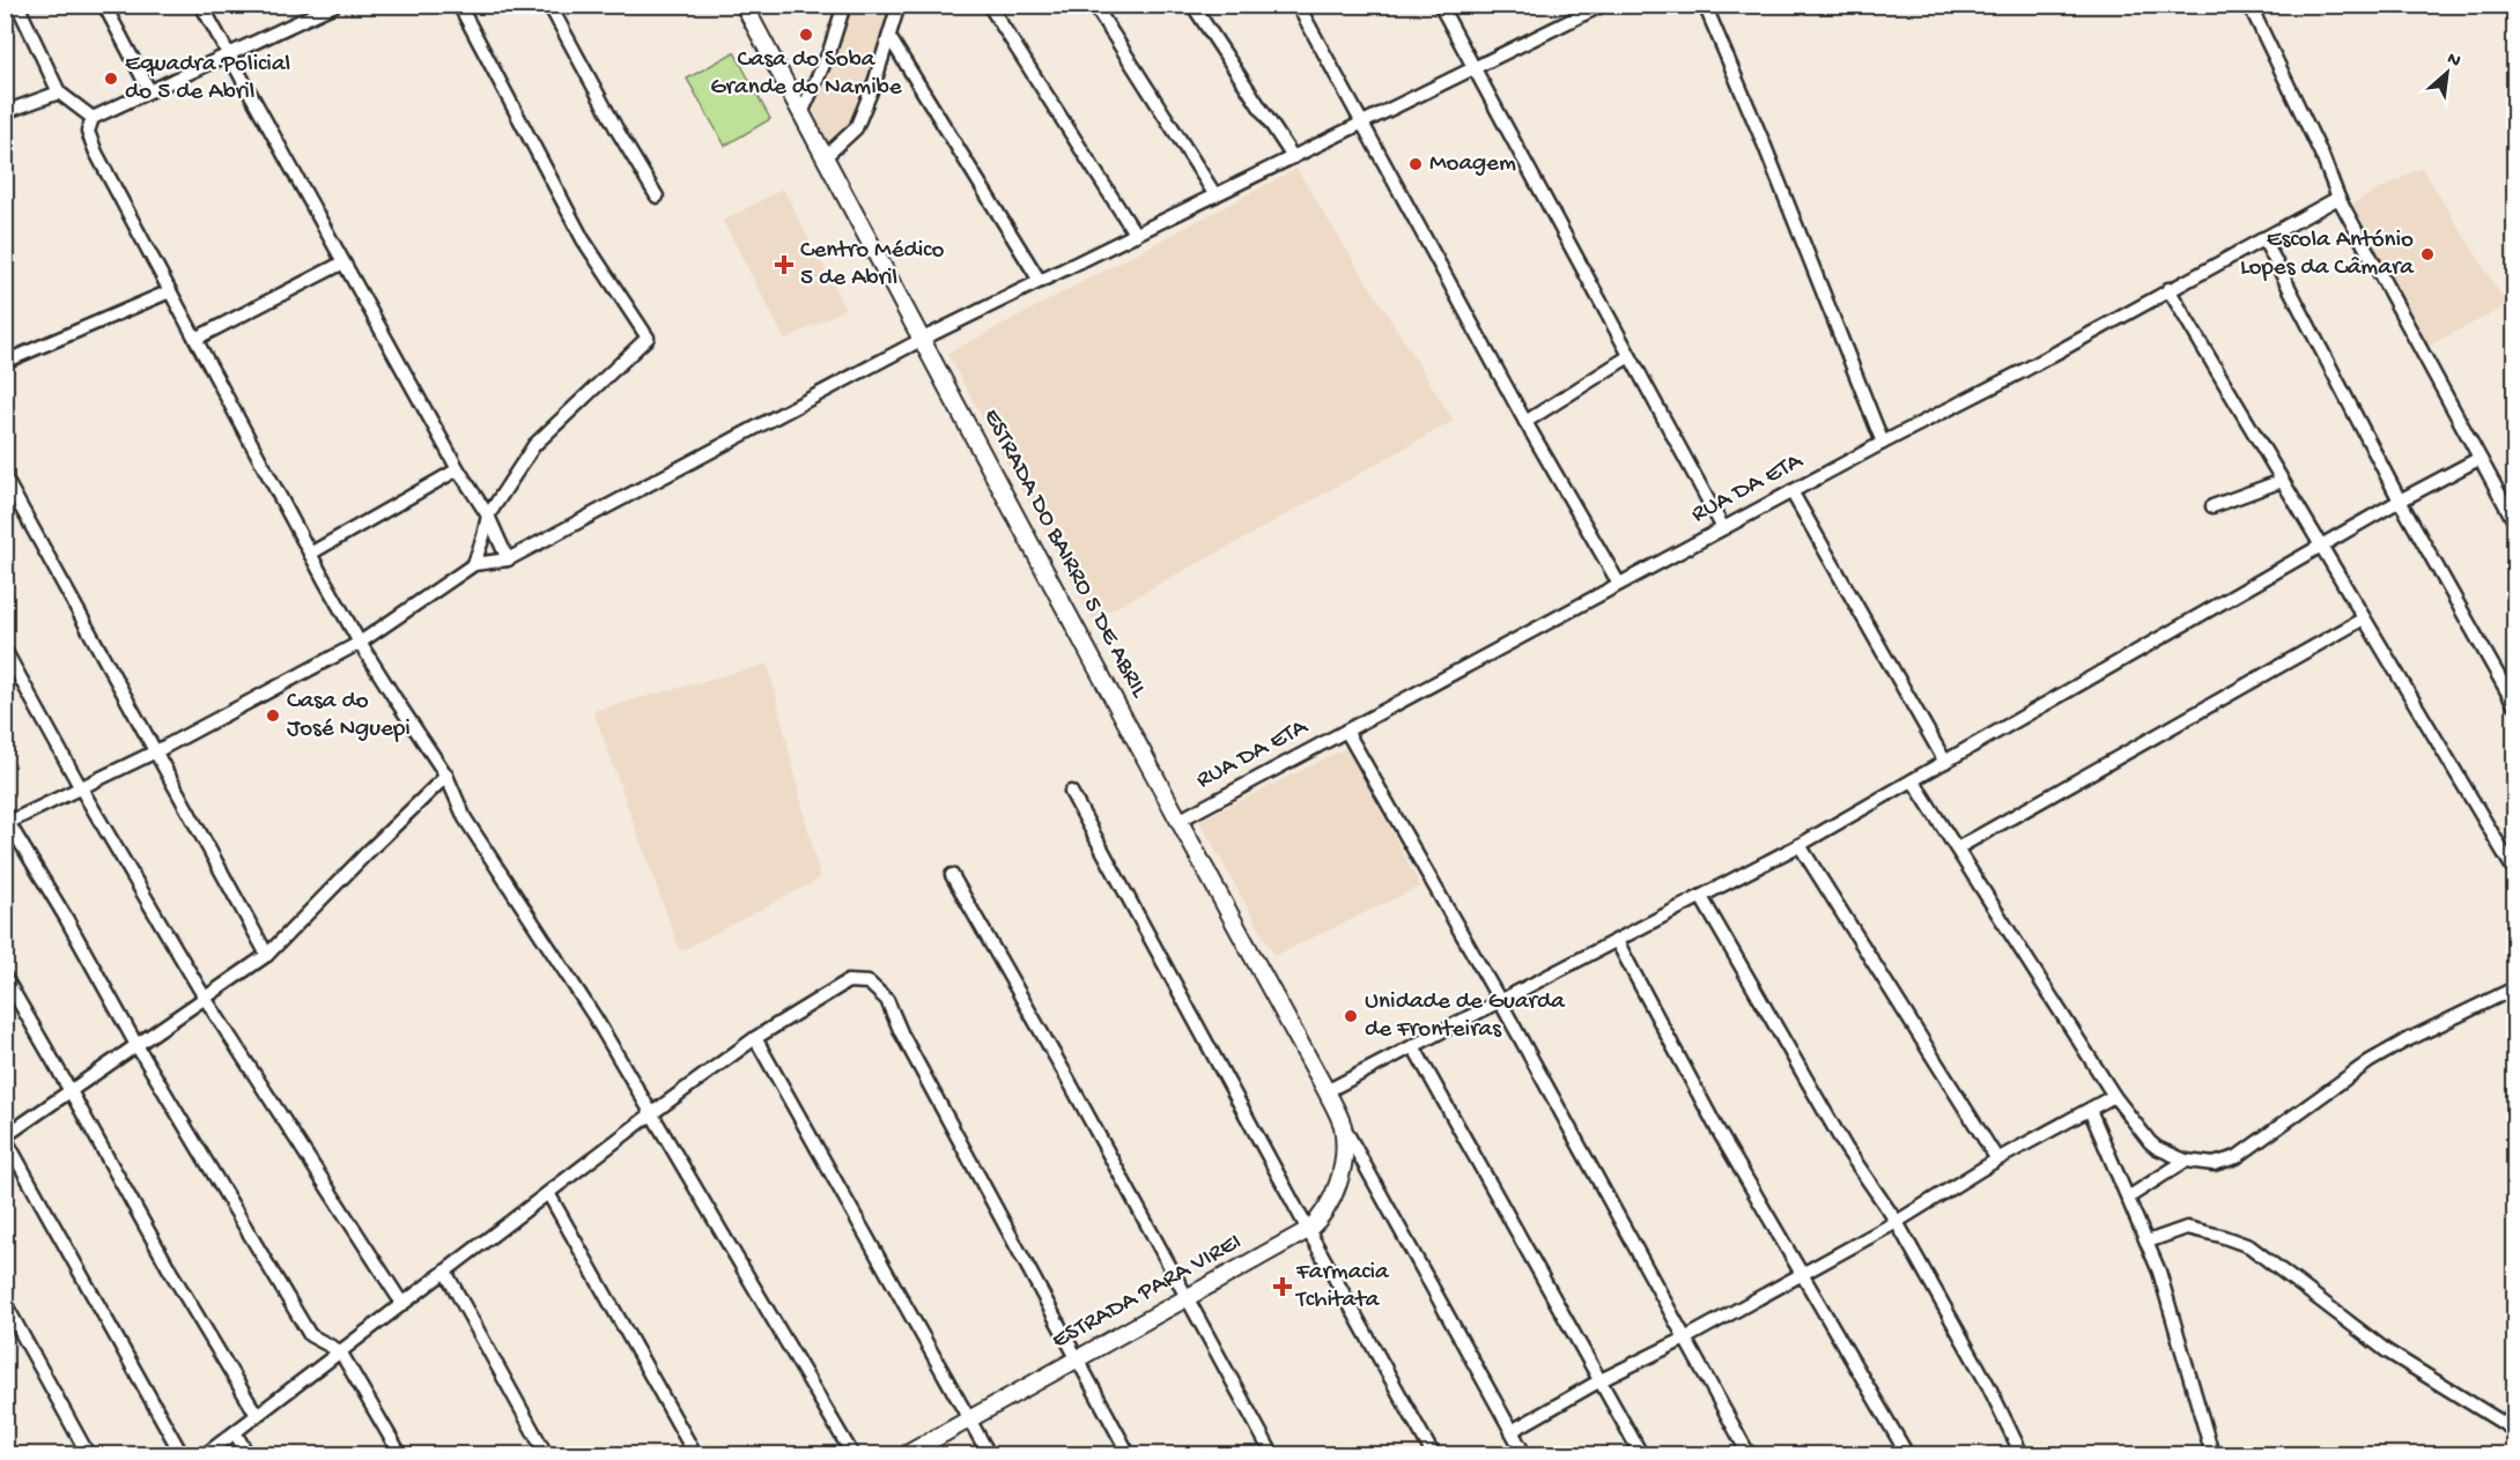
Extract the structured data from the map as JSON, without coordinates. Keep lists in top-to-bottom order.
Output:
{
  "streets": {
    "street": ["RUA DA ETA", "ESTRADA DO BAIRRO 5 DE ABRIL", "ESTRADA PARA VIREI"]
  },
  "crossings": [
    ["RUA DA ETA", "ESTRADA DO BAIRRO 5 DE ABRIL"],
    ["ESTRADA DO BAIRRO 5 DE ABRIL", "ESTRADA PARA VIREI"]
  ],
  "places": {
    "other": [
      "Casa do Soba Grande do Namibe",
      "Equadra Policial do 5 de Abril",
      "Moagem",
      "Escola António Lopes da Câmara",
      "Casa do José Nguepi",
      "Unidade de Guarda de Fronteiras"
    ],
    "health": ["Centro Médico 5 de Abril", "Farmacia Tchitata"]
  },
  "north": "top right"
}
